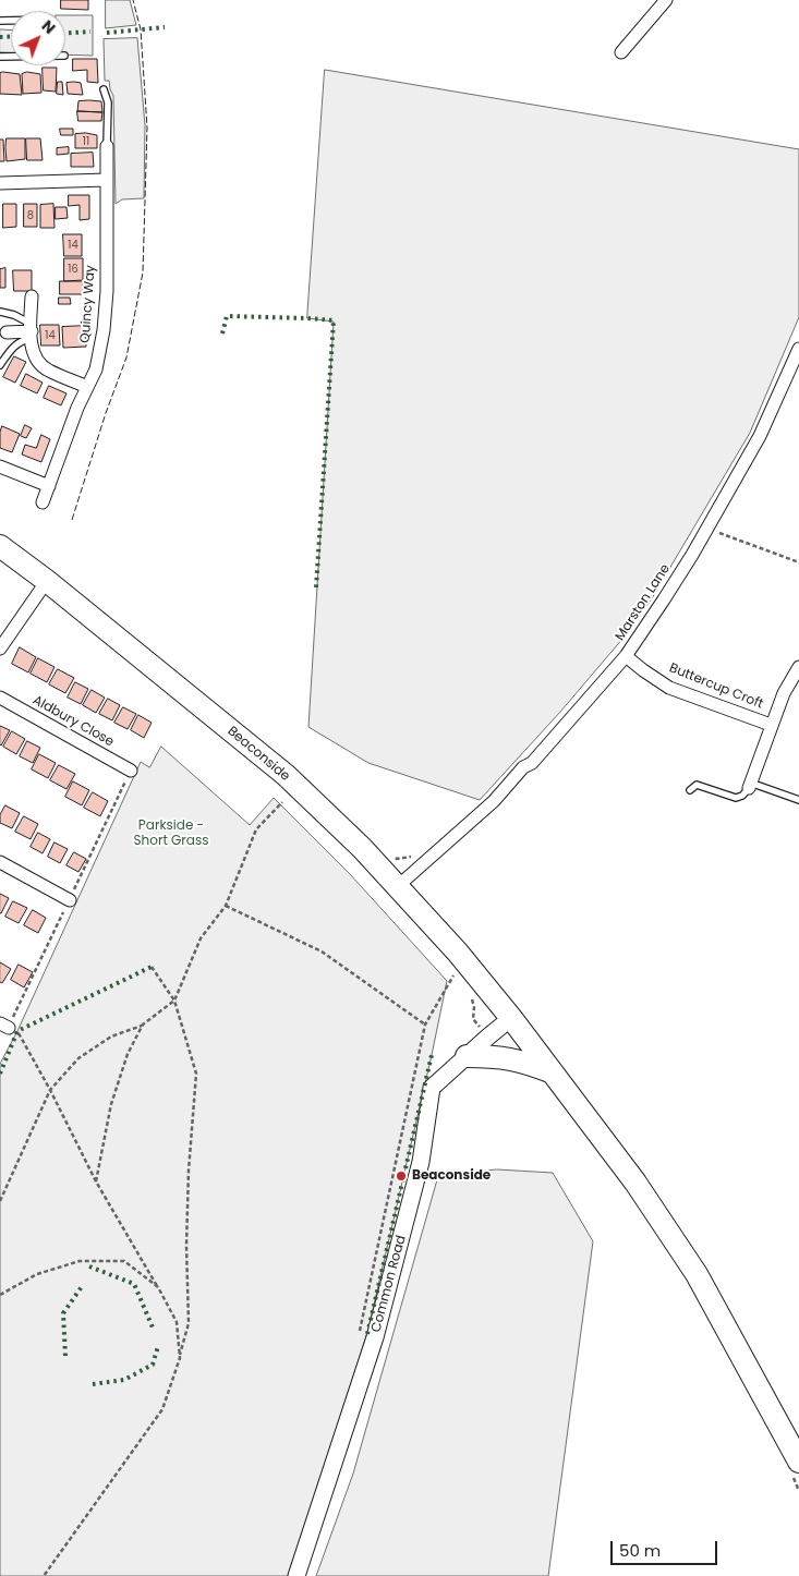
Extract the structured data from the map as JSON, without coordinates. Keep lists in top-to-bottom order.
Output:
{
  "streets": {
    "highway": ["Beaconside"],
    "street": [
      "Quincy Way",
      "Marston Lane",
      "Buttercup Croft",
      "Aldbury Close",
      "Common Road"
    ]
  },
  "crossings": [
    ["Marston Lane", "Buttercup Croft"],
    ["Marston Lane", "Beaconside"],
    ["Beaconside", "Common Road"]
  ],
  "parks": ["Parkside - Short Grass"],
  "places": ["Beaconside"],
  "house_numbers": [
    "11",
    "8",
    "14",
    "16",
    "14"
  ],
  "scale_bar": "50 m",
  "north": "top right"
}
